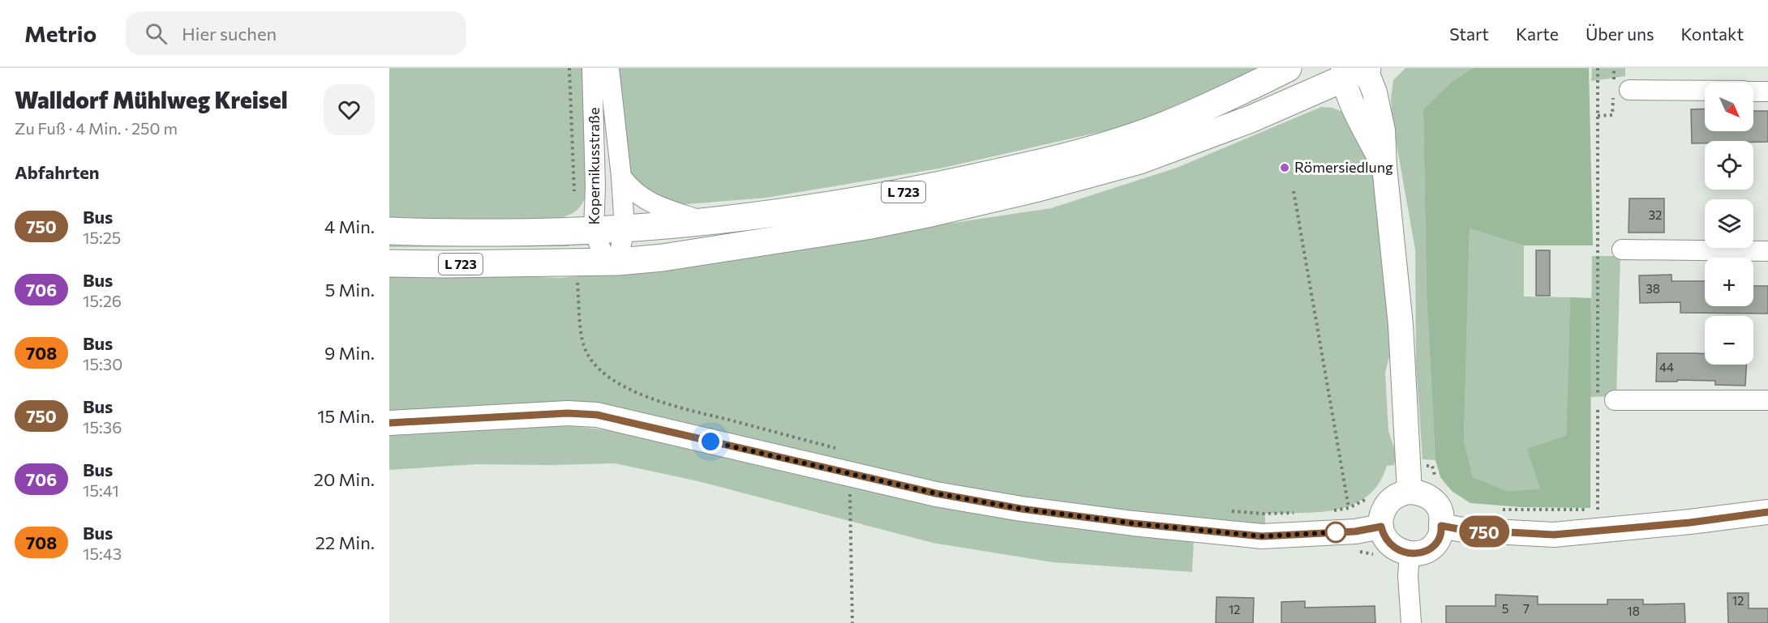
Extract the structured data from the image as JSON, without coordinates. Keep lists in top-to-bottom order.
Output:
{
  "streets": {
    "main road": ["L 723"],
    "street": ["Kopernikusstraße"]
  },
  "crossings": [
    ["Kopernikusstraße", "L 723"]
  ],
  "places": ["Römersiedlung"],
  "lines": ["bus line 750"],
  "house_numbers": [
    "32",
    "38",
    "44",
    "12",
    "5",
    "7",
    "12",
    "18"
  ],
  "north": "bottom right",
  "page": {
    "header": "Metrio",
    "search": "Hier suchen",
    "nav": [
      "Start",
      "Karte",
      "Über uns",
      "Kontakt"
    ],
    "heading": [
      ["Walldorf Mühlweg Kreisel", "Zu Fuß · 4 Min. · 250 m"],
      "Abfahrten"
    ],
    "on_map": "750",
    "map_buttons": ["+", "−"],
    "list": [
      {
        "mark": "750",
        "name": "Bus",
        "note": "15:25",
        "value": "4 Min."
      },
      {
        "mark": "706",
        "name": "Bus",
        "note": "15:26",
        "value": "5 Min."
      },
      {
        "mark": "708",
        "name": "Bus",
        "note": "15:30",
        "value": "9 Min."
      },
      {
        "mark": "750",
        "name": "Bus",
        "note": "15:36",
        "value": "15 Min."
      },
      {
        "mark": "706",
        "name": "Bus",
        "note": "15:41",
        "value": "20 Min."
      },
      {
        "mark": "708",
        "name": "Bus",
        "note": "15:43",
        "value": "22 Min."
      }
    ]
  }
}
